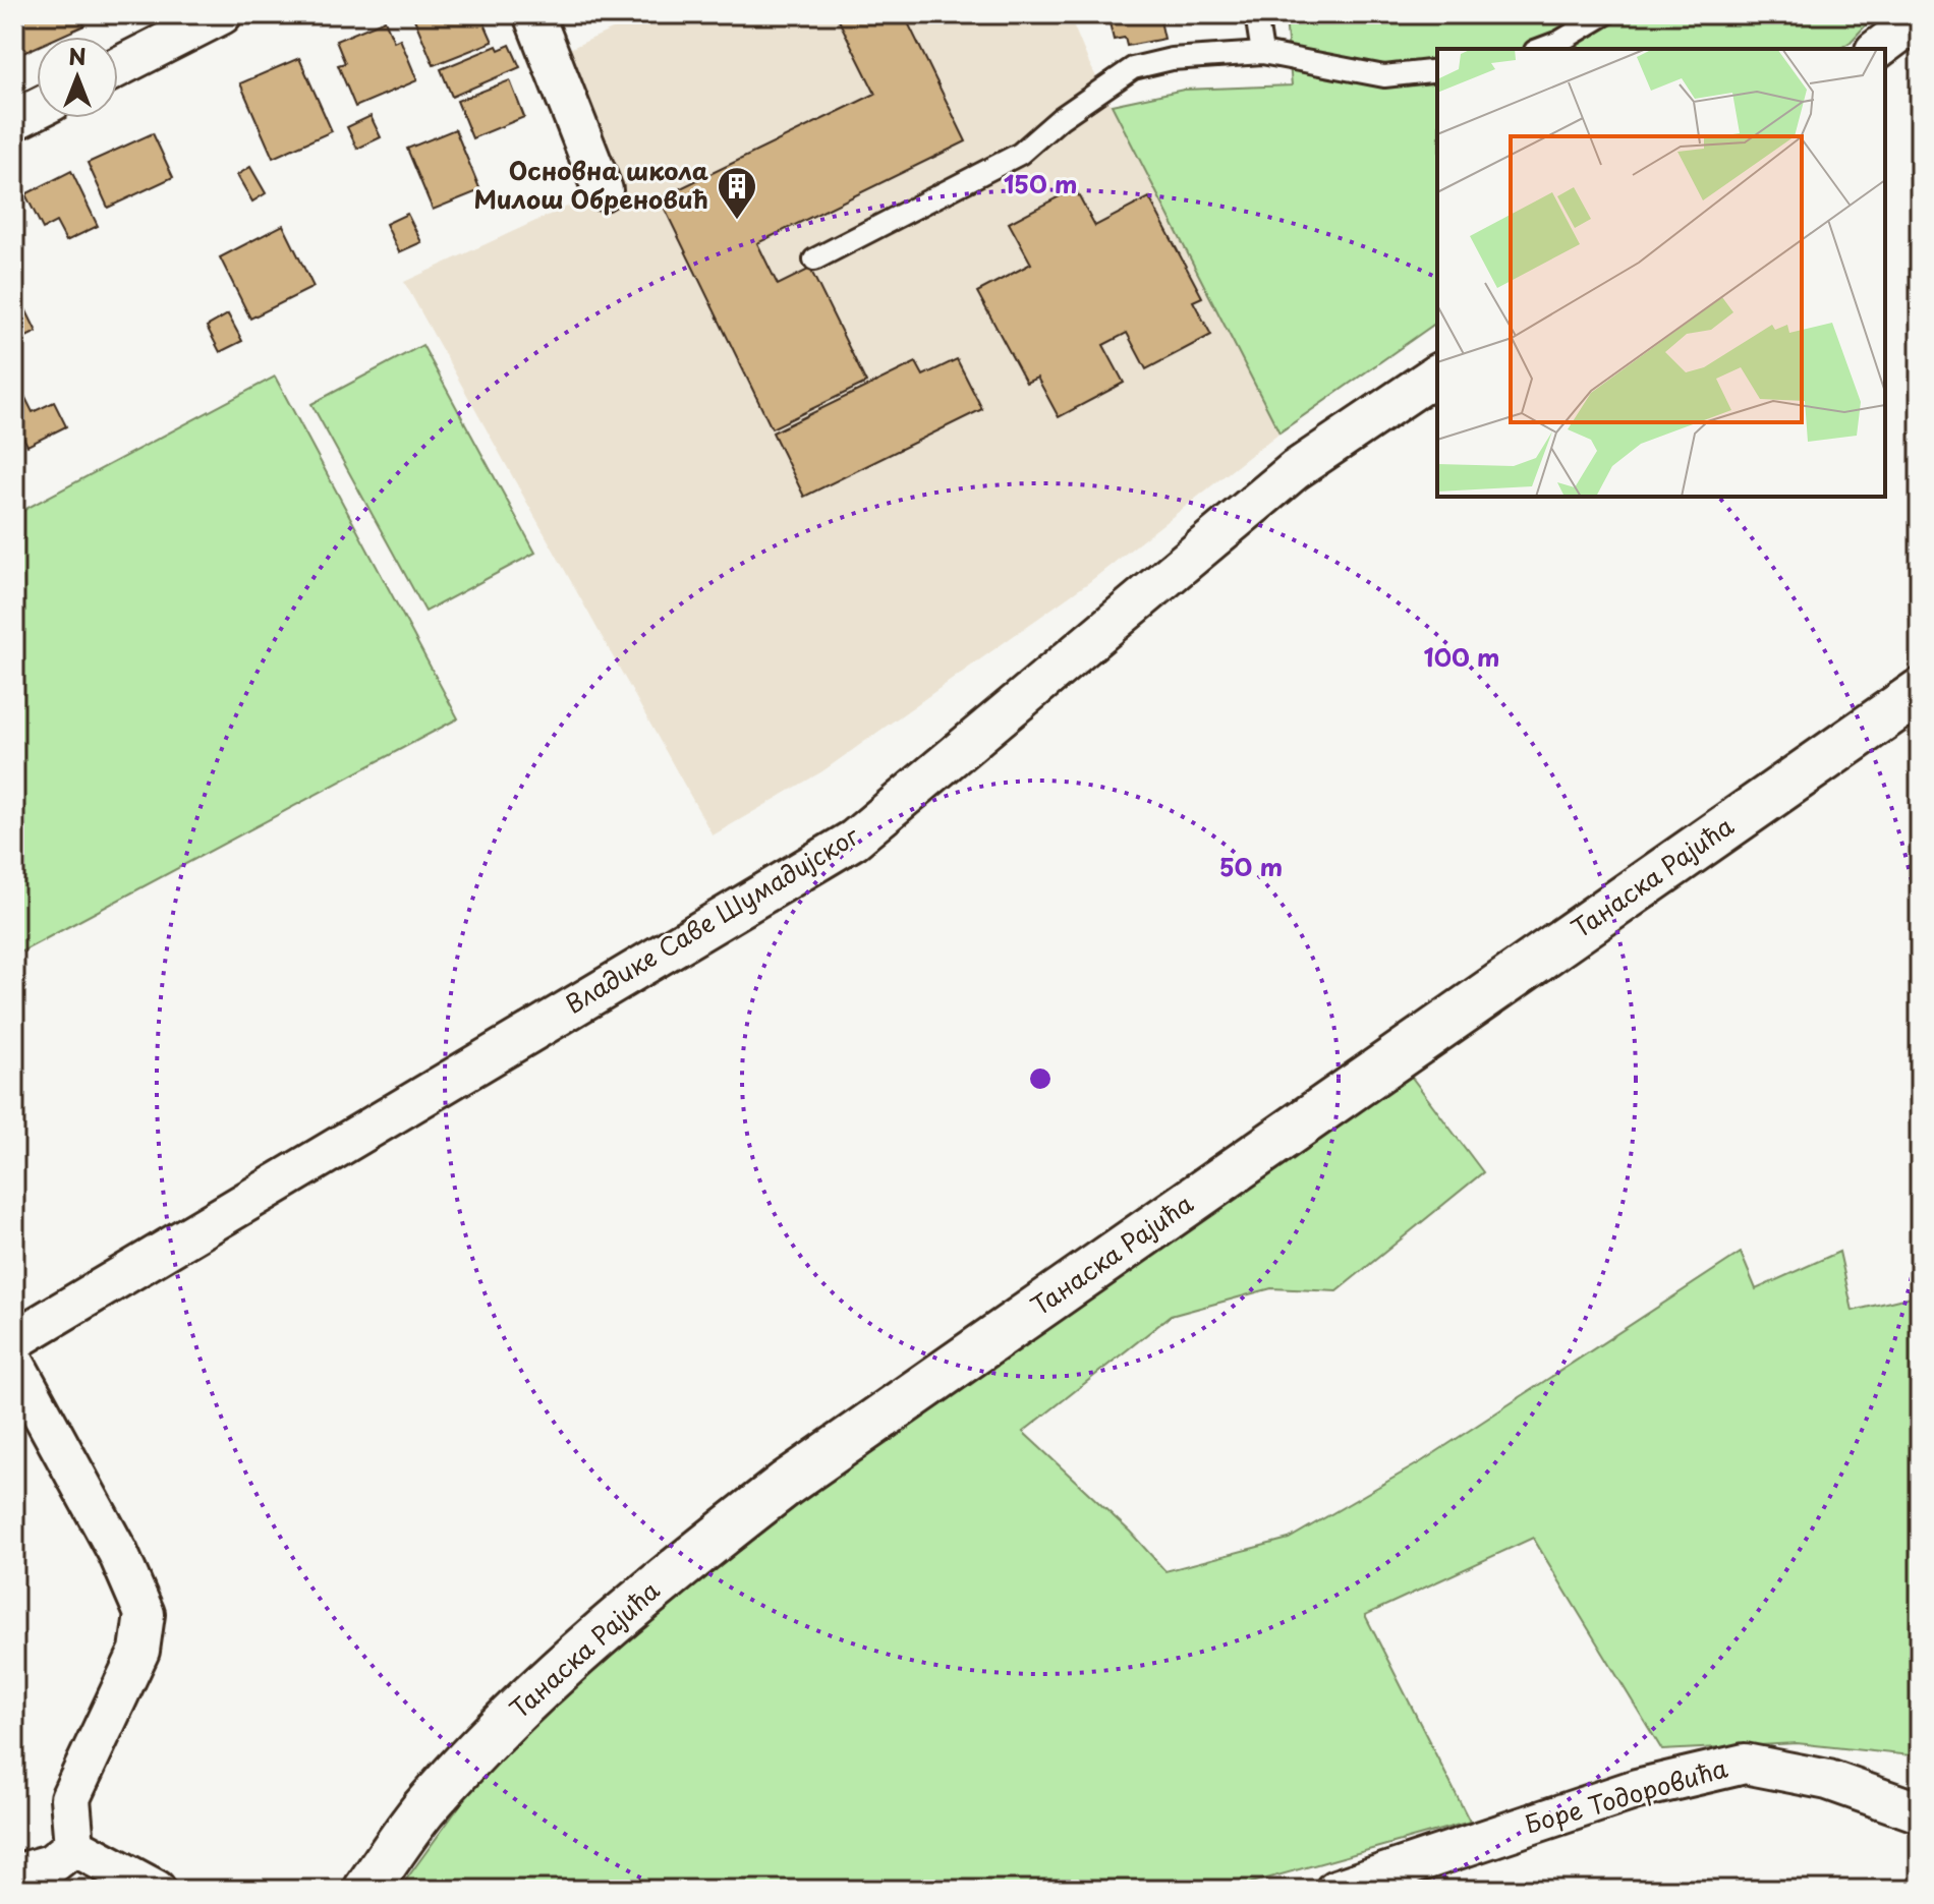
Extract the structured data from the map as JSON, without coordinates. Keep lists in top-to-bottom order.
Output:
{
  "streets": {
    "street": ["Танаска Рајића", "Владике Саве Шумадијског", "Боре Тодоровића"]
  },
  "places": {
    "building": ["Основна школа Милош Обреновић"]
  },
  "north": "top",
  "rings": ["150 m", "100 m", "50 m"]
}
